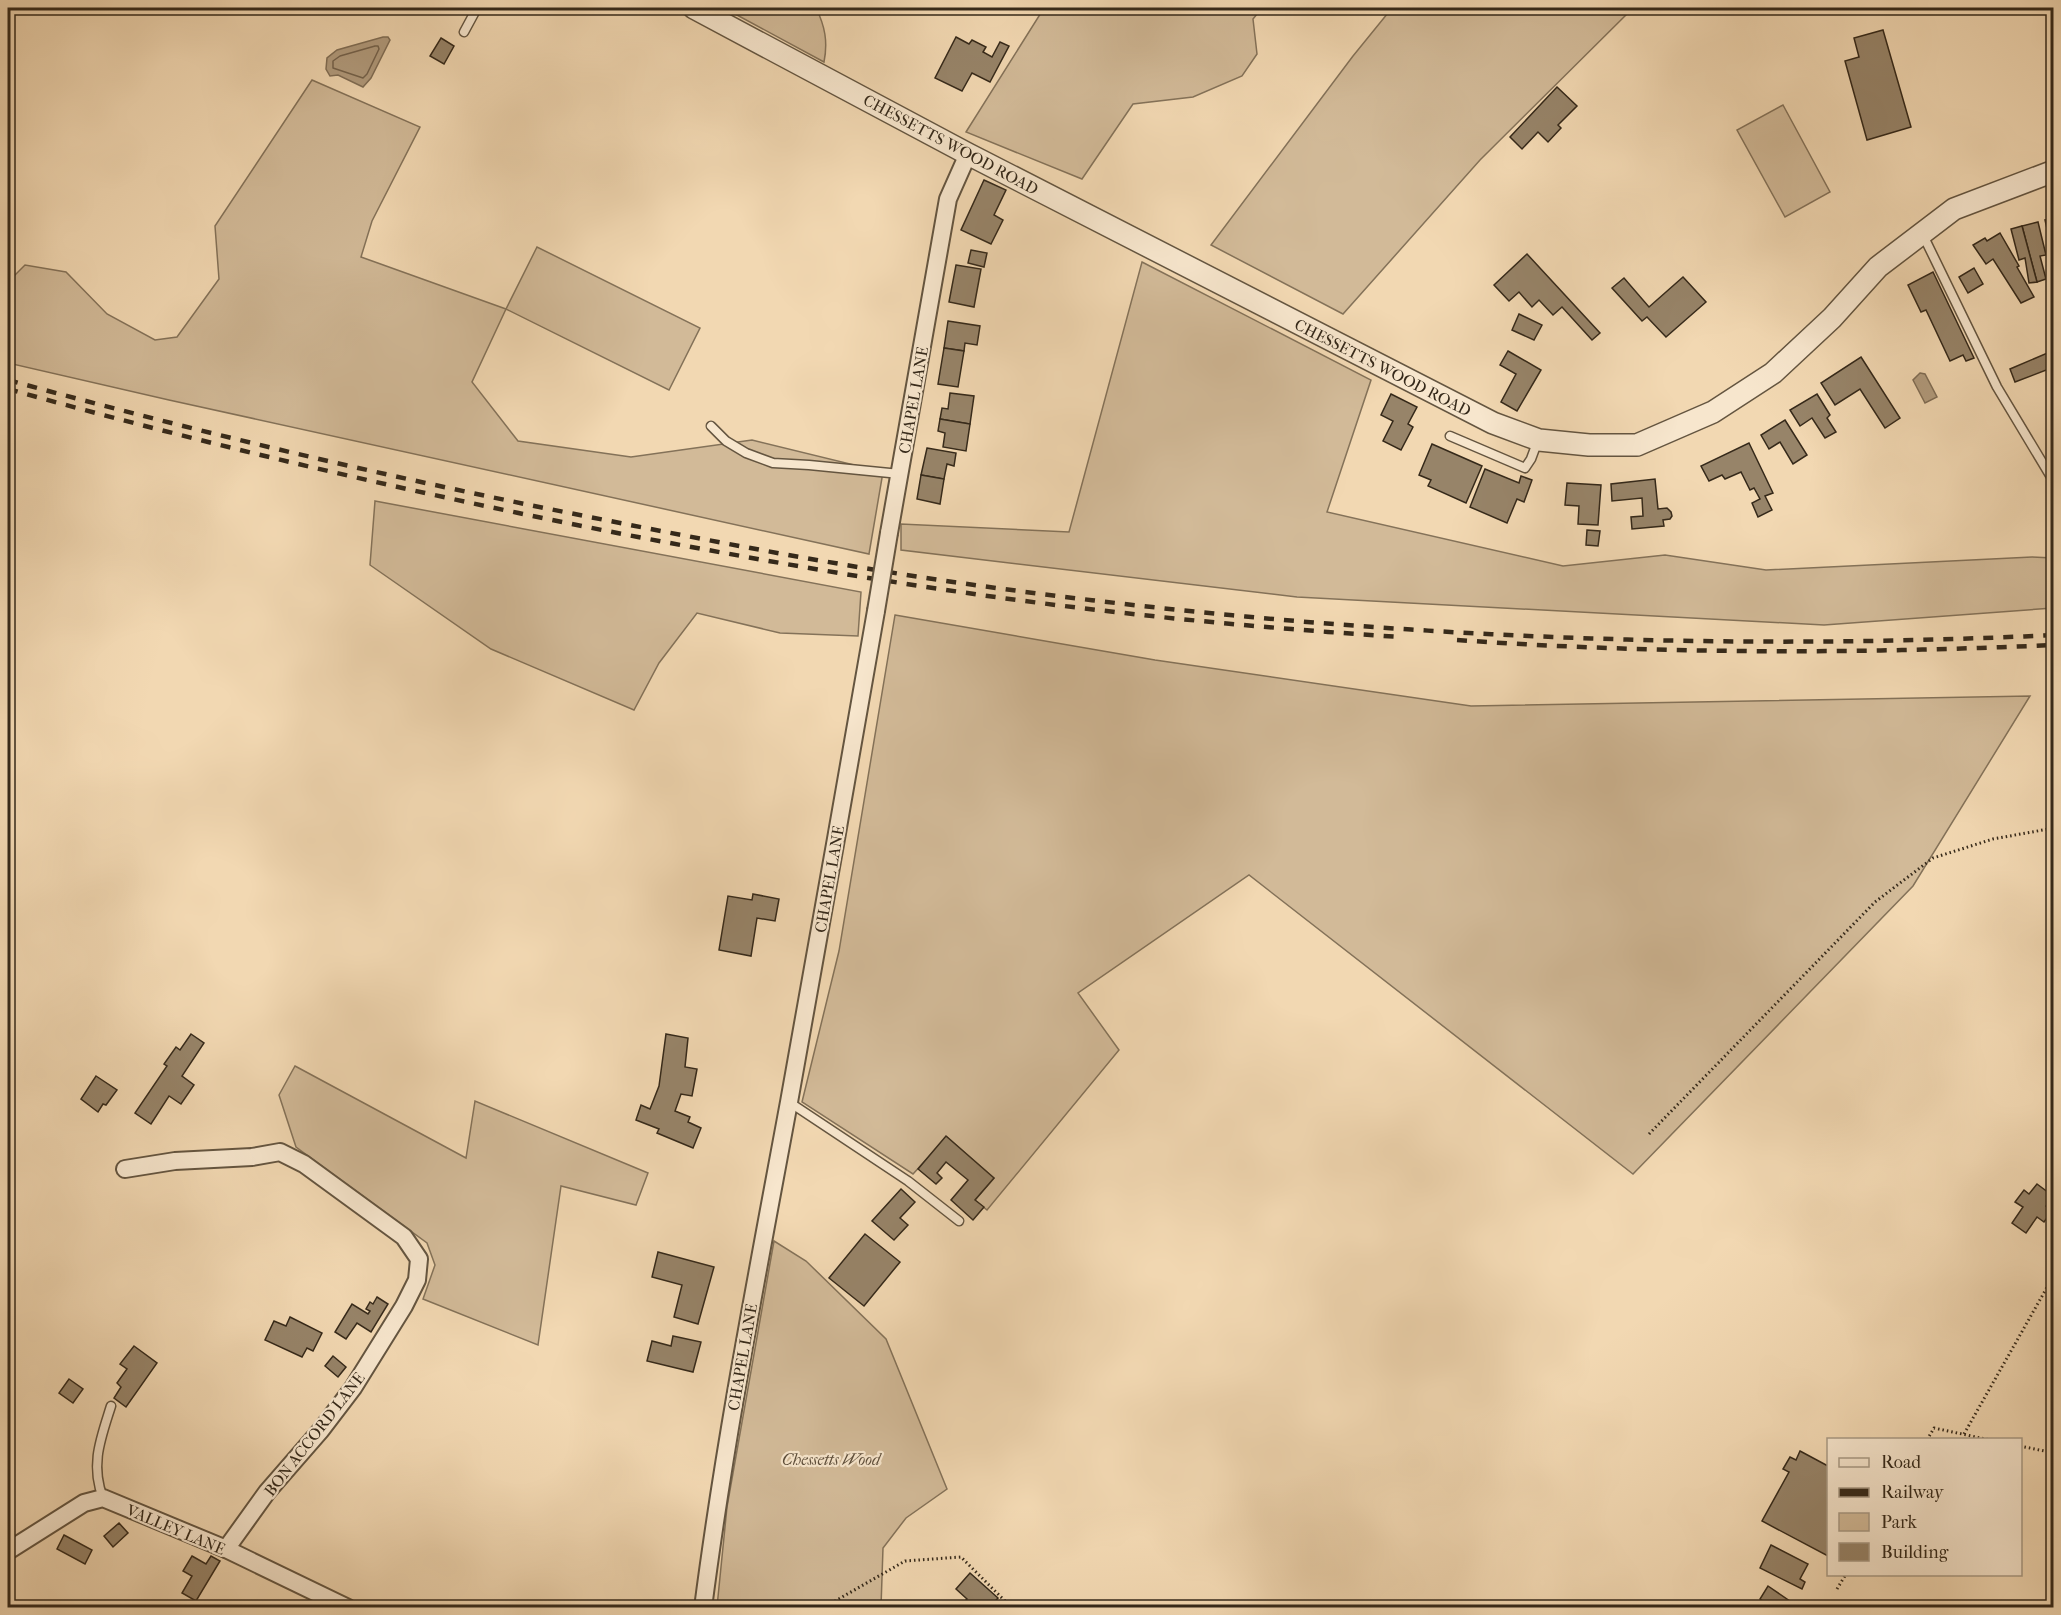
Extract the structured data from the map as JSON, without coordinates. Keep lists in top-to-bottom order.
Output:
{
  "streets": {
    "street": [
      "CHESSETTS WOOD ROAD",
      "CHAPEL LANE",
      "BON ACCORD LANE",
      "VALLEY LANE"
    ]
  },
  "crossings": [
    ["CHESSETTS WOOD ROAD", "CHAPEL LANE"],
    ["BON ACCORD LANE", "VALLEY LANE"]
  ],
  "parks": ["Chessetts Wood"],
  "legend": [
    "Road",
    "Railway",
    "Park",
    "Building"
  ]
}
